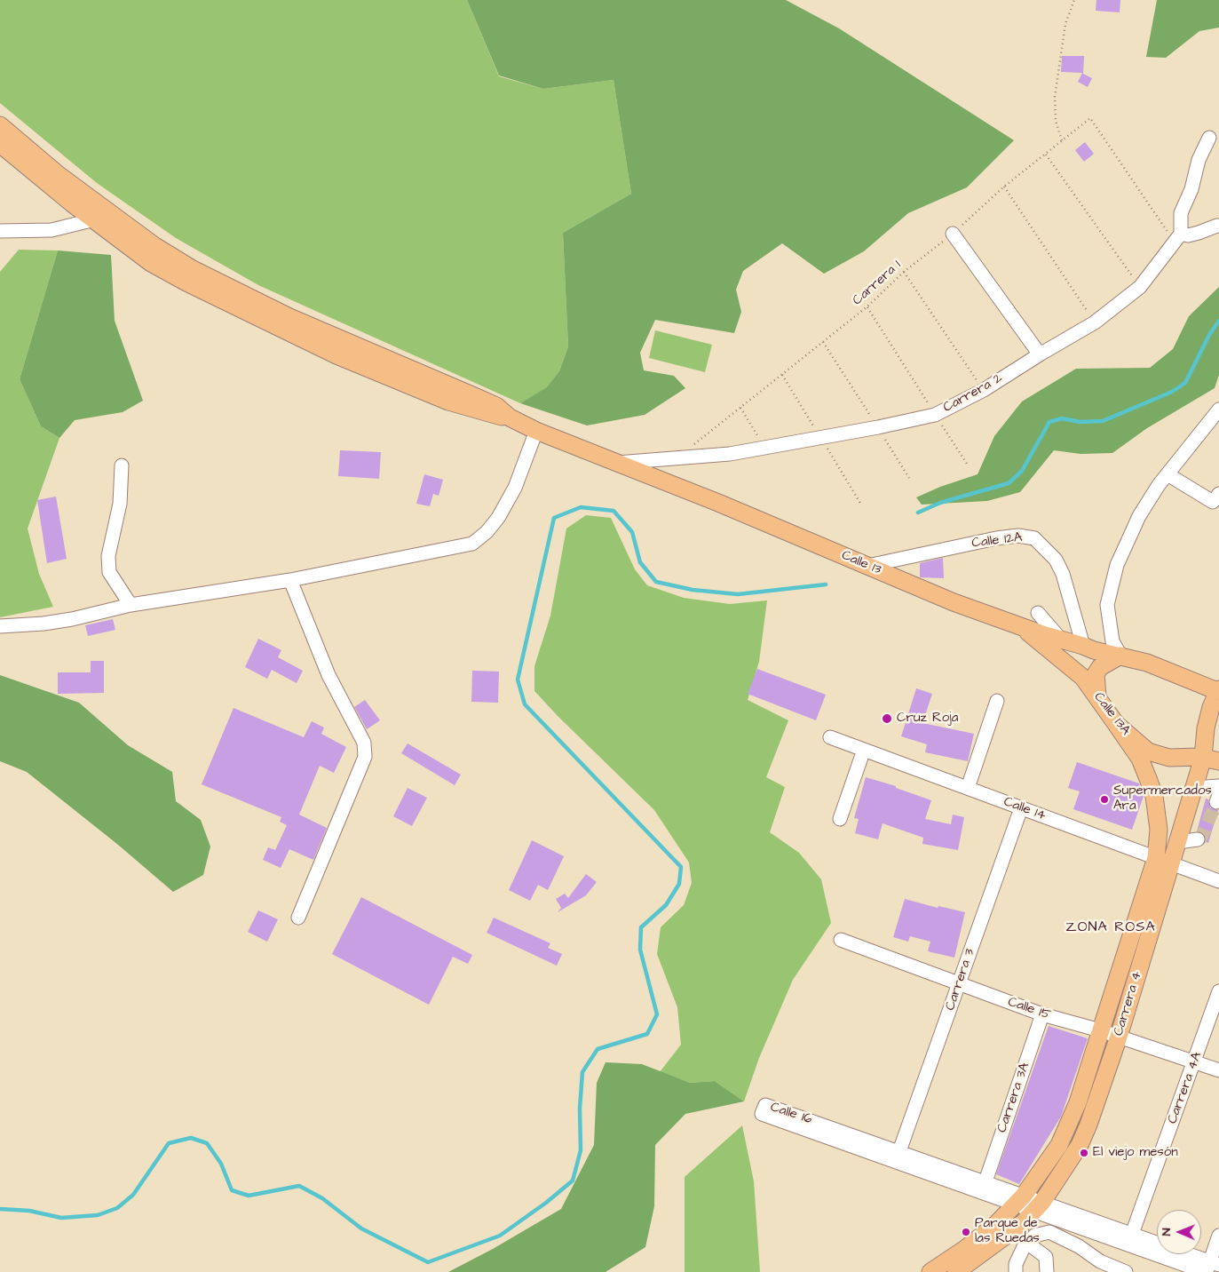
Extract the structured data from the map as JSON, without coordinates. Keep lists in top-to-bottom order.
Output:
{
  "streets": {
    "main road": ["Calle 13", "Calle 13A", "Carrera 4"],
    "street": [
      "Carrera 2",
      "Calle 12A",
      "Calle 14",
      "Carrera 3",
      "Calle 15",
      "Carrera 4A",
      "Carrera 3A",
      "Calle 16"
    ],
    "path": ["Carrera 1"]
  },
  "crossings": [
    ["Carrera 1", "Carrera 2"],
    ["Carrera 2", "Calle 13"],
    ["Calle 12A", "Calle 13"],
    ["Calle 13", "Calle 13A"],
    ["Calle 13", "Carrera 4"],
    ["Calle 13A", "Carrera 4"],
    ["Calle 14", "Carrera 3"],
    ["Calle 14", "Carrera 4"],
    ["Carrera 3", "Calle 15"],
    ["Carrera 3", "Calle 16"],
    ["Carrera 4", "Calle 15"],
    ["Carrera 4", "Calle 16"],
    ["Calle 15", "Carrera 4A"],
    ["Calle 15", "Carrera 3A"],
    ["Carrera 4A", "Calle 16"],
    ["Carrera 3A", "Calle 16"]
  ],
  "districts": ["ZONA ROSA"],
  "places": [
    "Cruz Roja",
    "Supermercados Ara",
    "El viejo mesón",
    "Parque de las Ruedas"
  ],
  "north": "left"
}
